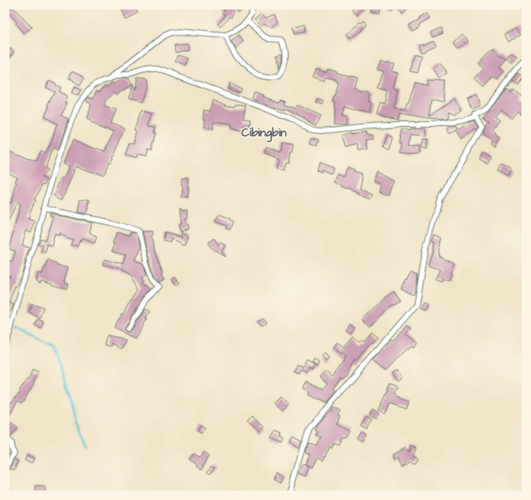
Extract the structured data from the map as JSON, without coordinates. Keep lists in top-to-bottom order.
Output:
{
  "districts": ["Cibingbin"]
}
